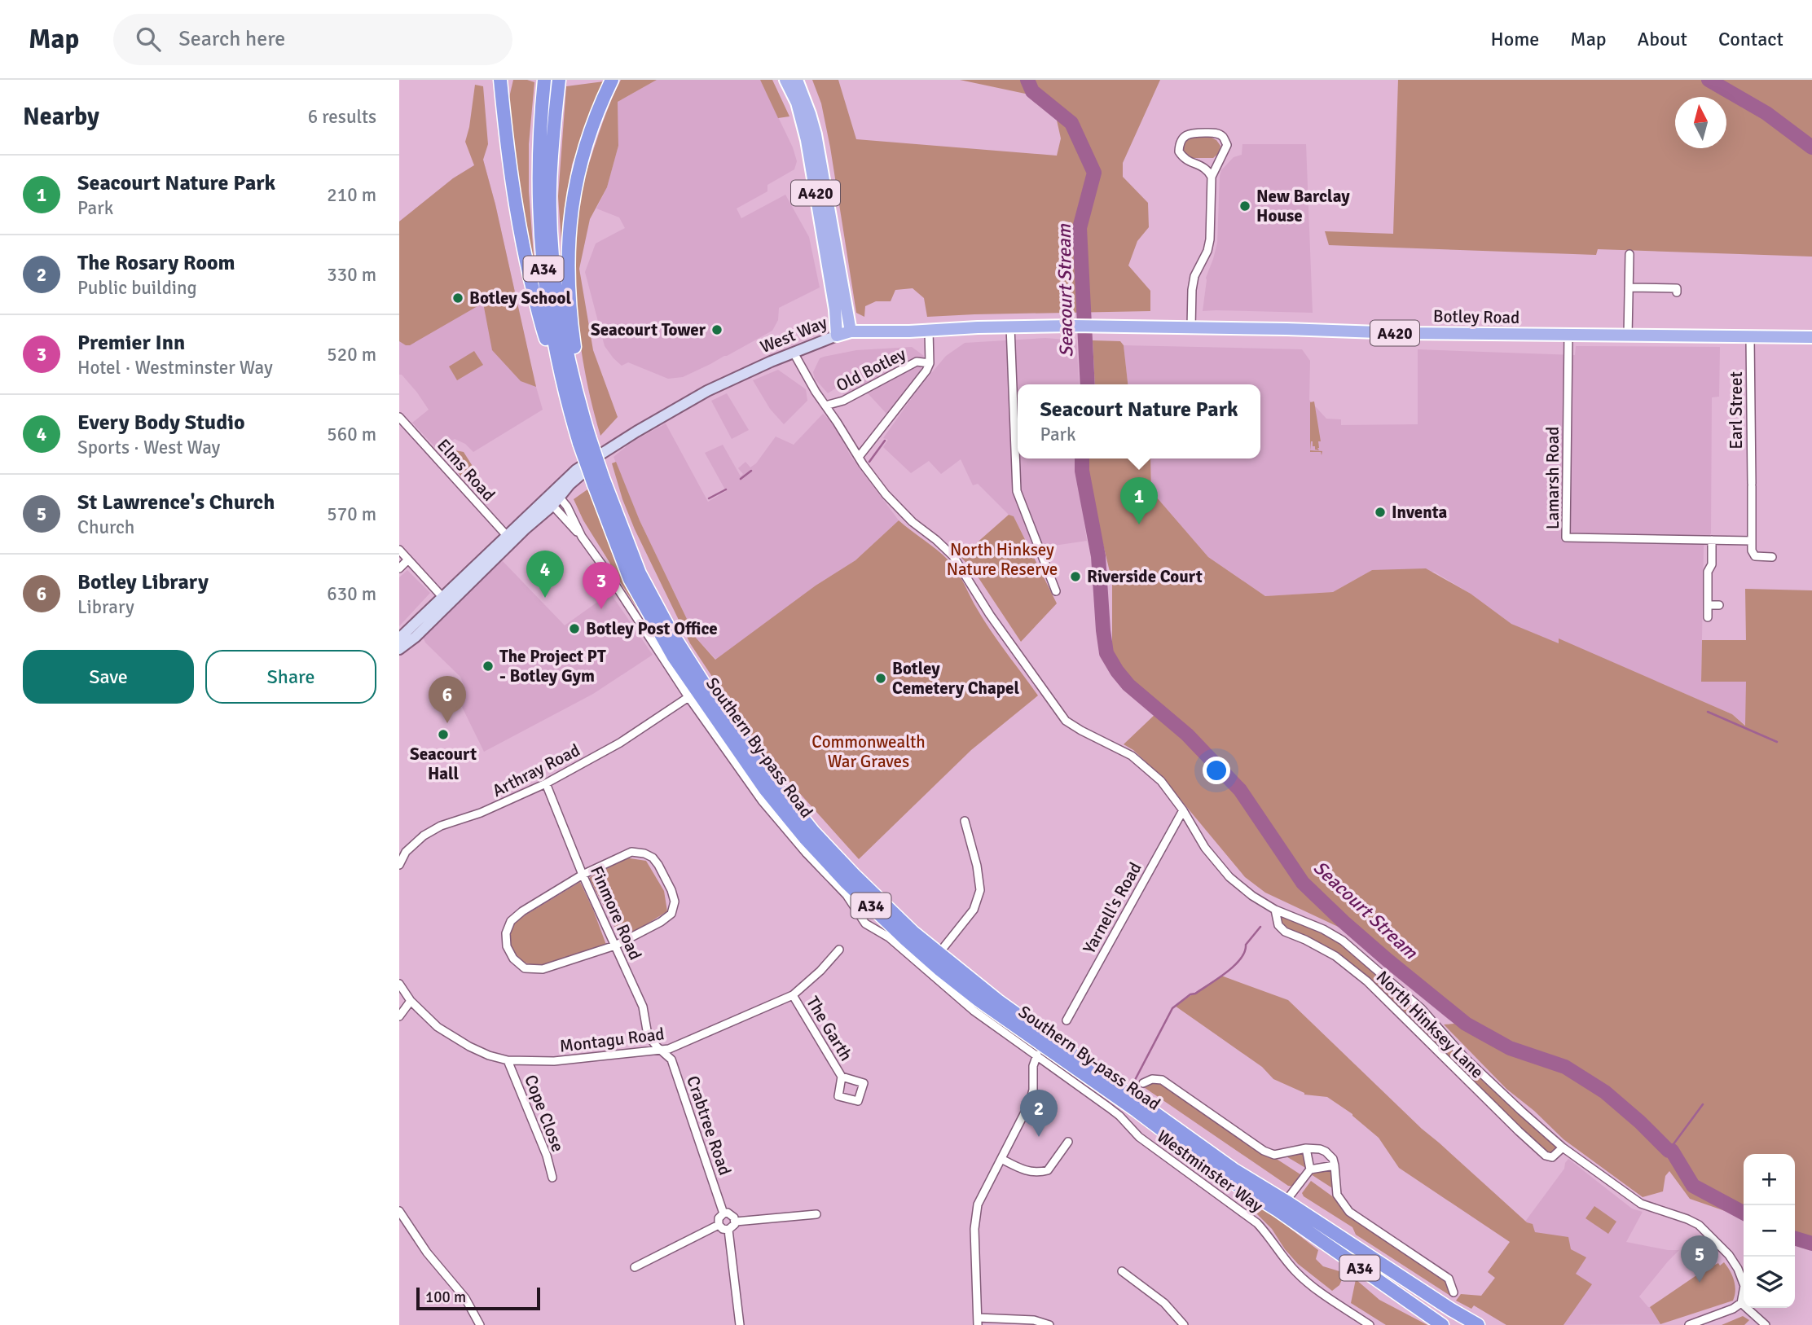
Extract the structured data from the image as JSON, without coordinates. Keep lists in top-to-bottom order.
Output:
{
  "streets": {
    "highway": ["A34", "Southern By-pass Road"],
    "main road": ["A420", "Botley Road", "West Way"],
    "street": [
      "Old Botley",
      "Earl Street",
      "Elms Road",
      "Lamarsh Road",
      "Arthray Road",
      "Yarnell's Road",
      "Finmore Road",
      "North Hinksey Lane",
      "The Garth",
      "Montagu Road",
      "Cope Close",
      "Crabtree Road",
      "Westminster Way"
    ]
  },
  "crossings": [
    ["A420", "West Way"],
    ["A34", "Southern By-pass Road"],
    ["Botley Road", "West Way"],
    ["Botley Road", "Earl Street"],
    ["Botley Road", "Lamarsh Road"],
    ["West Way", "Elms Road"],
    ["West Way", "North Hinksey Lane"],
    ["West Way", "Westminster Way"],
    ["Old Botley", "North Hinksey Lane"],
    ["Earl Street", "Lamarsh Road"],
    ["Arthray Road", "Finmore Road"],
    ["Arthray Road", "Westminster Way"],
    ["Yarnell's Road", "North Hinksey Lane"],
    ["Finmore Road", "Montagu Road"],
    ["Finmore Road", "Crabtree Road"],
    ["The Garth", "Montagu Road"],
    ["Montagu Road", "Cope Close"],
    ["Montagu Road", "Crabtree Road"]
  ],
  "water": ["Seacourt Stream"],
  "parks": ["North Hinksey Nature Reserve", "Commonwealth War Graves"],
  "places": [
    "New Barclay House",
    "Botley School",
    "Seacourt Tower",
    "Inventa",
    "Riverside Court",
    "Botley Post Office",
    "The Project PT - Botley Gym",
    "Botley Cemetery Chapel",
    "Seacourt Hall"
  ],
  "scale_bar": "100 m",
  "north": "top",
  "page": {
    "header": "Map",
    "search": "Search here",
    "nav": [
      "Home",
      "Map",
      "About",
      "Contact"
    ],
    "heading": ["Nearby", "6 results"],
    "list": [
      {
        "mark": "1",
        "name": "Seacourt Nature Park",
        "note": "Park",
        "value": "210 m"
      },
      {
        "mark": "2",
        "name": "The Rosary Room",
        "note": "Public building",
        "value": "330 m"
      },
      {
        "mark": "3",
        "name": "Premier Inn",
        "note": "Hotel · Westminster Way",
        "value": "520 m"
      },
      {
        "mark": "4",
        "name": "Every Body Studio",
        "note": "Sports · West Way",
        "value": "560 m"
      },
      {
        "mark": "5",
        "name": "St Lawrence's Church",
        "note": "Church",
        "value": "570 m"
      },
      {
        "mark": "6",
        "name": "Botley Library",
        "note": "Library",
        "value": "630 m"
      }
    ],
    "popup": ["Seacourt Nature Park", "Park"],
    "pins": [
      "1",
      "4",
      "3",
      "6",
      "2",
      "5"
    ],
    "buttons": ["Save", "Share"],
    "map_buttons": ["+", "−"],
    "scale": "100 m"
  }
}
